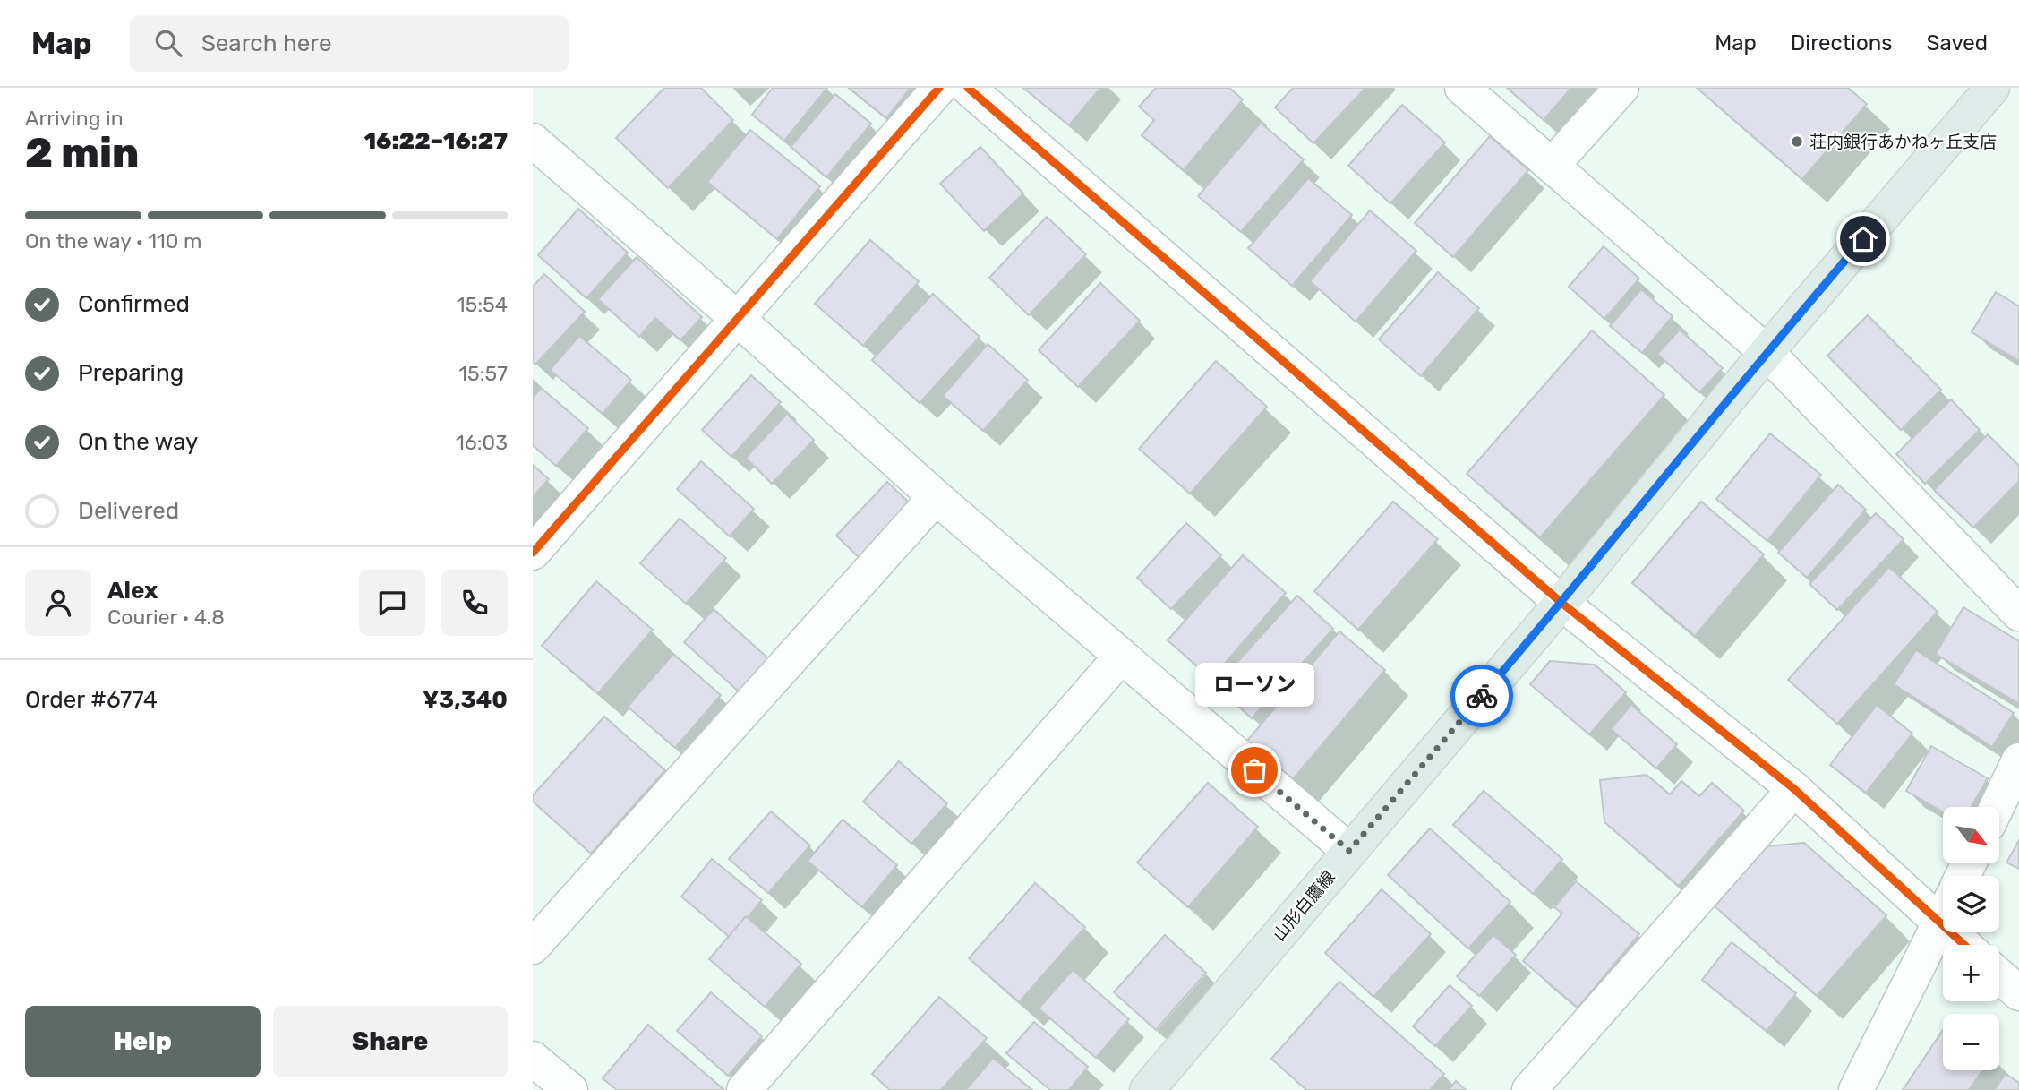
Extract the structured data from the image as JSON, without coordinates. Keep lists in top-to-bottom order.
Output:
{
  "streets": {
    "main road": ["山形白鷹線"]
  },
  "places": ["荘内銀行あかねヶ丘支店", "ローソン"],
  "north": "bottom right",
  "page": {
    "header": "Map",
    "search": "Search here",
    "nav": ["Map", "Directions", "Saved"],
    "heading": ["2 min", "Arriving in", "16:22–16:27"],
    "panel": [
      "Alex",
      "Courier · 4.8",
      "Order #6774",
      "¥3,340"
    ],
    "bar": "On the way · 110 m",
    "list": [
      ["Confirmed", "15:54"],
      ["Preparing", "15:57"],
      ["On the way", "16:03"],
      "Delivered"
    ],
    "bubble": "ローソン",
    "map_buttons": ["+", "−"],
    "buttons": ["Help", "Share"]
  }
}
